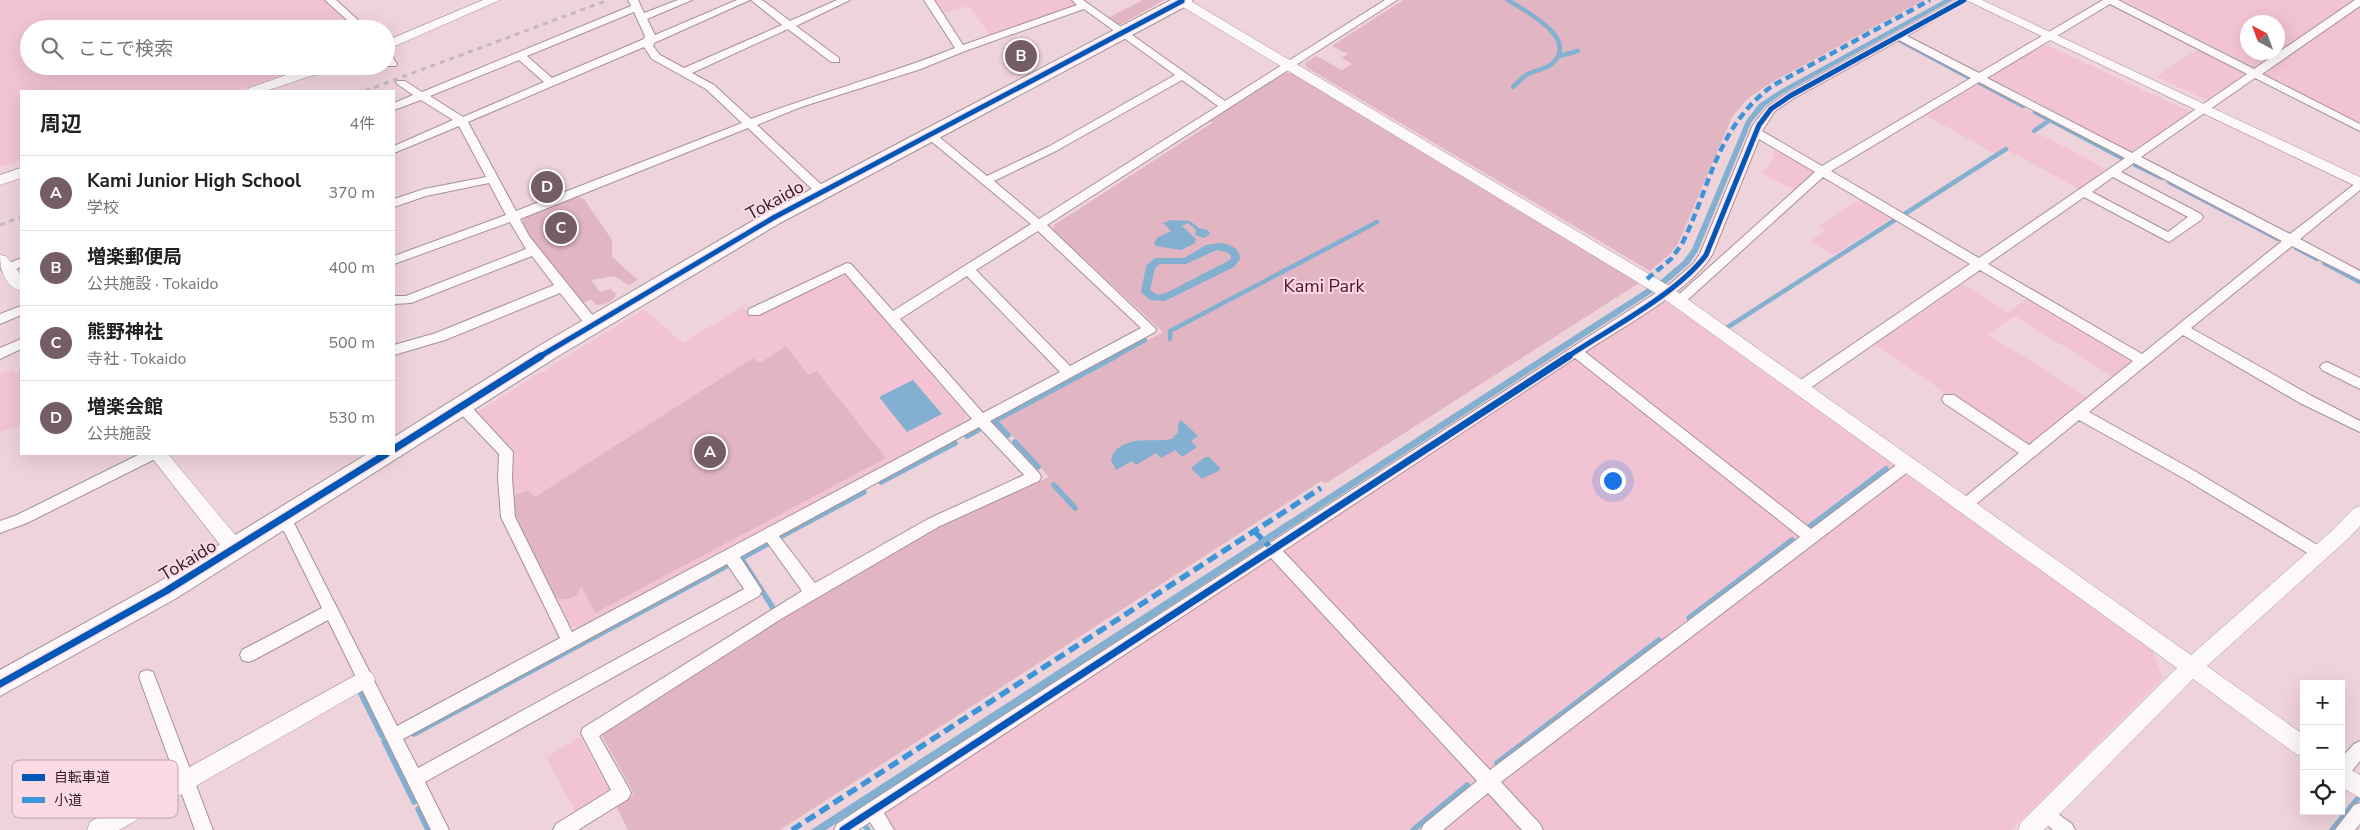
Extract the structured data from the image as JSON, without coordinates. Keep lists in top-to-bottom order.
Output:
{
  "streets": {
    "highway": ["Tokaido"]
  },
  "parks": ["Kami Park"],
  "legend": ["自転車道", "小道"],
  "north": "top left",
  "page": {
    "search": "ここで検索",
    "pins": [
      "B",
      "D",
      "C",
      "A"
    ],
    "heading": ["周辺", "4件"],
    "list": [
      {
        "mark": "A",
        "name": "Kami Junior High School",
        "note": "学校",
        "value": "370 m"
      },
      {
        "mark": "B",
        "name": "増楽郵便局",
        "note": "公共施設 · Tokaido",
        "value": "400 m"
      },
      {
        "mark": "C",
        "name": "熊野神社",
        "note": "寺社 · Tokaido",
        "value": "500 m"
      },
      {
        "mark": "D",
        "name": "増楽会館",
        "note": "公共施設",
        "value": "530 m"
      }
    ],
    "map_buttons": ["+", "−"]
  }
}
